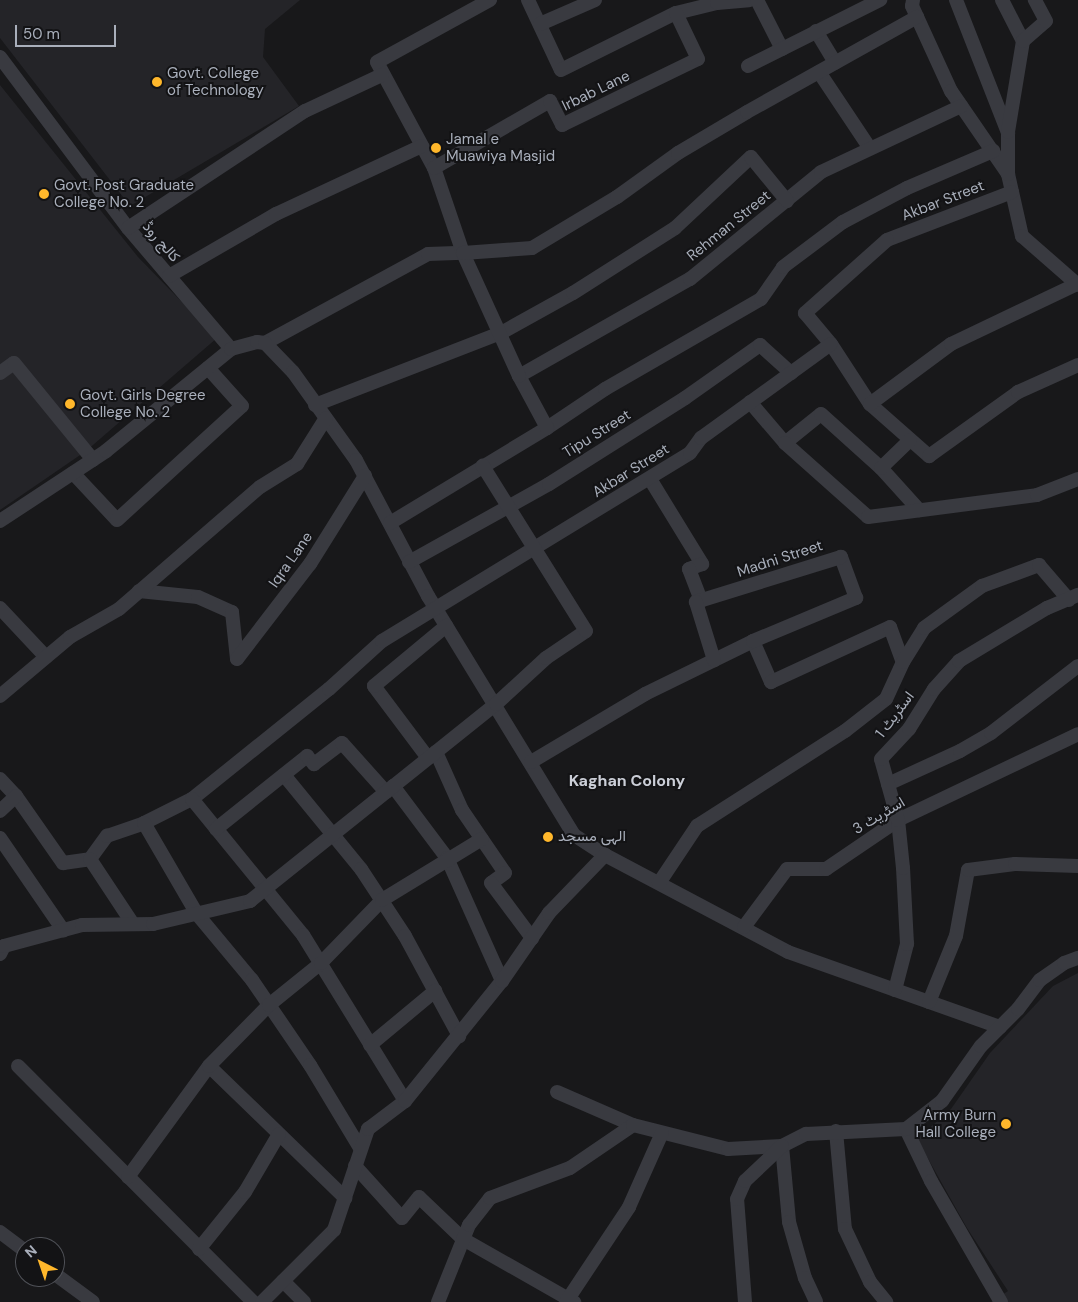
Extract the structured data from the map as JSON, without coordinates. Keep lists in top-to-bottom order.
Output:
{
  "streets": {
    "street": [
      "Irbab Lane",
      "Akbar Street",
      "Rehman Street",
      "کالج روڈ",
      "Tipu Street",
      "Madni Street",
      "Iqra Lane",
      "اسٹریٹ 1",
      "اسٹریٹ 3"
    ]
  },
  "crossings": [
    ["Akbar Street", "Tipu Street"],
    ["اسٹریٹ 1", "اسٹریٹ 3"]
  ],
  "districts": ["Kaghan Colony"],
  "places": [
    "Govt. College of Technology",
    "Jamal e Muawiya Masjid",
    "Govt. Post Graduate College No. 2",
    "Govt. Girls Degree College No. 2",
    "الہی مسجد",
    "Army Burn Hall College"
  ],
  "scale_bar": "50 m",
  "north": "top left"
}
